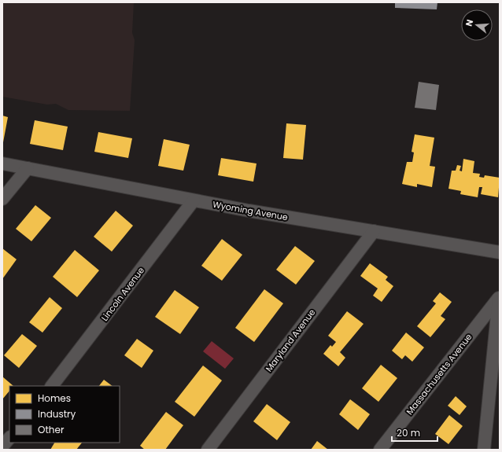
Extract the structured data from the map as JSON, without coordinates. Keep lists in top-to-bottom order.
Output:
{
  "streets": {
    "street": [
      "Wyoming Avenue",
      "Lincoln Avenue",
      "Maryland Avenue",
      "Massachusetts Avenue"
    ]
  },
  "crossings": [
    ["Wyoming Avenue", "Lincoln Avenue"],
    ["Wyoming Avenue", "Maryland Avenue"]
  ],
  "legend": ["Homes", "Industry", "Other"],
  "scale_bar": "20 m",
  "north": "left"
}
